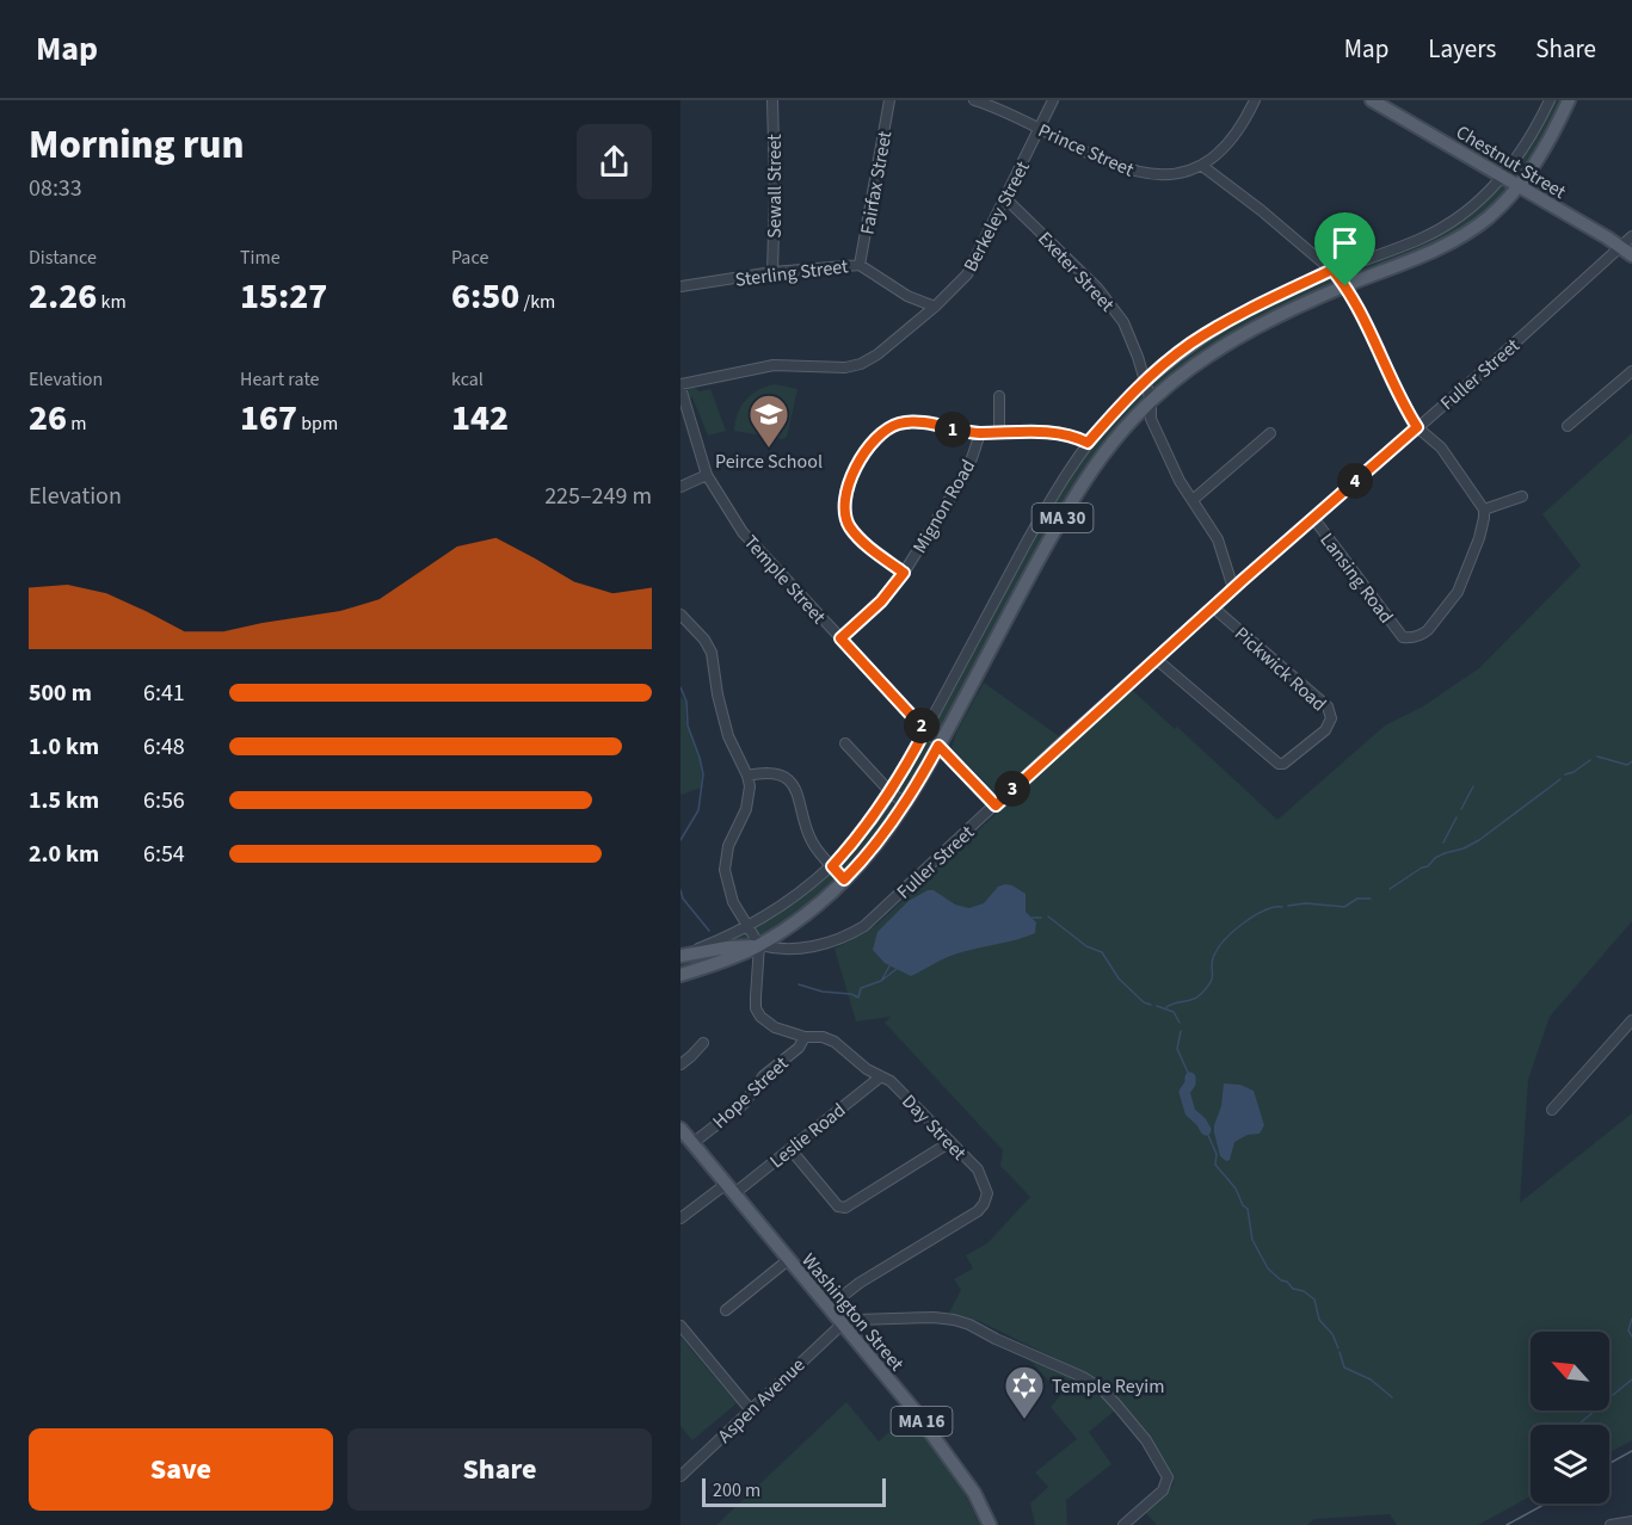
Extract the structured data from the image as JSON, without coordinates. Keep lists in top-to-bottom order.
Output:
{
  "streets": {
    "main road": [
      "Chestnut Street",
      "MA 30",
      "Washington Street",
      "MA 16"
    ],
    "street": [
      "Prince Street",
      "Fairfax Street",
      "Sewall Street",
      "Berkeley Street",
      "Exeter Street",
      "Sterling Street",
      "Fuller Street",
      "Mignon Road",
      "Lansing Road",
      "Temple Street",
      "Pickwick Road",
      "Hope Street",
      "Day Street",
      "Leslie Road",
      "Aspen Avenue"
    ]
  },
  "crossings": [
    ["Prince Street", "Berkeley Street"],
    ["Chestnut Street", "Fuller Street"],
    ["Chestnut Street", "MA 30"],
    ["Fairfax Street", "Sterling Street"],
    ["Sewall Street", "Sterling Street"],
    ["Berkeley Street", "Exeter Street"],
    ["Berkeley Street", "Sterling Street"],
    ["Berkeley Street", "Temple Street"],
    ["Exeter Street", "Fuller Street"],
    ["Exeter Street", "MA 30"],
    ["Fuller Street", "MA 30"],
    ["Fuller Street", "Lansing Road"],
    ["Fuller Street", "Temple Street"],
    ["Fuller Street", "Pickwick Road"],
    ["Fuller Street", "Day Street"],
    ["Mignon Road", "Temple Street"],
    ["MA 30", "Temple Street"],
    ["MA 30", "Day Street"],
    ["Hope Street", "Day Street"],
    ["Hope Street", "Washington Street"],
    ["Day Street", "Leslie Road"],
    ["Day Street", "Washington Street"],
    ["Leslie Road", "Washington Street"],
    ["Washington Street", "Aspen Avenue"]
  ],
  "places": {
    "school or university": ["Peirce School"],
    "synagogue": ["Temple Reyim"]
  },
  "scale_bar": "200 m",
  "north": "top left",
  "page": {
    "header": "Map",
    "nav": ["Map", "Layers", "Share"],
    "heading": ["Morning run", "08:33"],
    "stats": [
      ["Distance", "2.26 km"],
      ["Time", "15:27"],
      ["Pace", "6:50 /km"],
      ["Elevation", "26 m"],
      ["Heart rate", "167 bpm"],
      ["kcal", "142"]
    ],
    "pins": [
      "1",
      "4",
      "2",
      "3"
    ],
    "chart": ["Elevation", "225–249 m"],
    "list": [
      {
        "name": "500 m",
        "note": "6:41"
      },
      {
        "name": "1.0 km",
        "note": "6:48"
      },
      {
        "name": "1.5 km",
        "note": "6:56"
      },
      {
        "name": "2.0 km",
        "note": "6:54"
      }
    ],
    "buttons": ["Save", "Share"],
    "scale": "200 m"
  }
}
